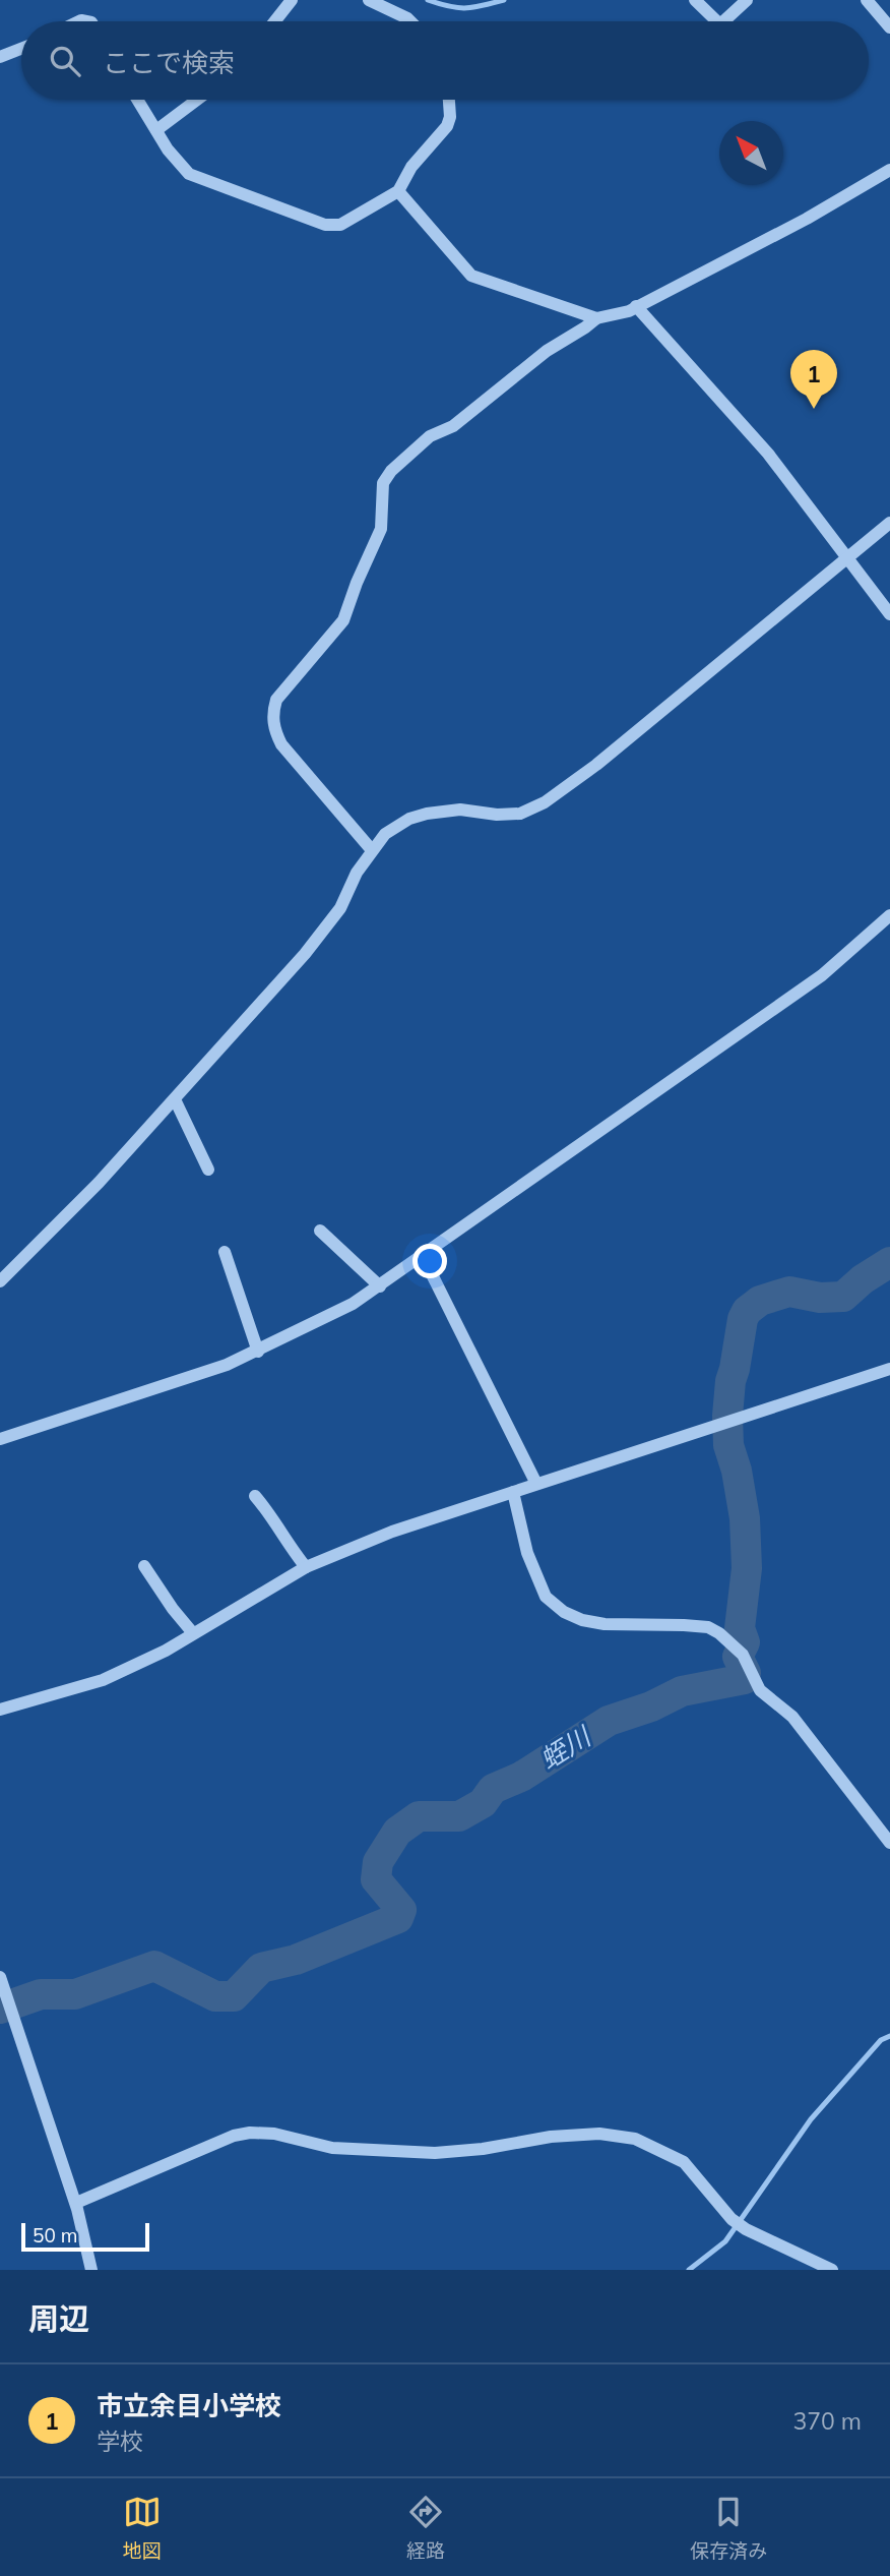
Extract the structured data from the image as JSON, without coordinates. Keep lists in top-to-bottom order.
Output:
{
  "water": ["蛭川"],
  "scale_bar": "50 m",
  "north": "top left",
  "page": {
    "search": "ここで検索",
    "pins": "1",
    "scale": "50 m",
    "heading": "周辺",
    "list": [
      {
        "mark": "1",
        "name": "市立余目小学校",
        "note": "学校",
        "value": "370 m"
      }
    ],
    "nav": ["地図", "経路", "保存済み"]
  }
}
